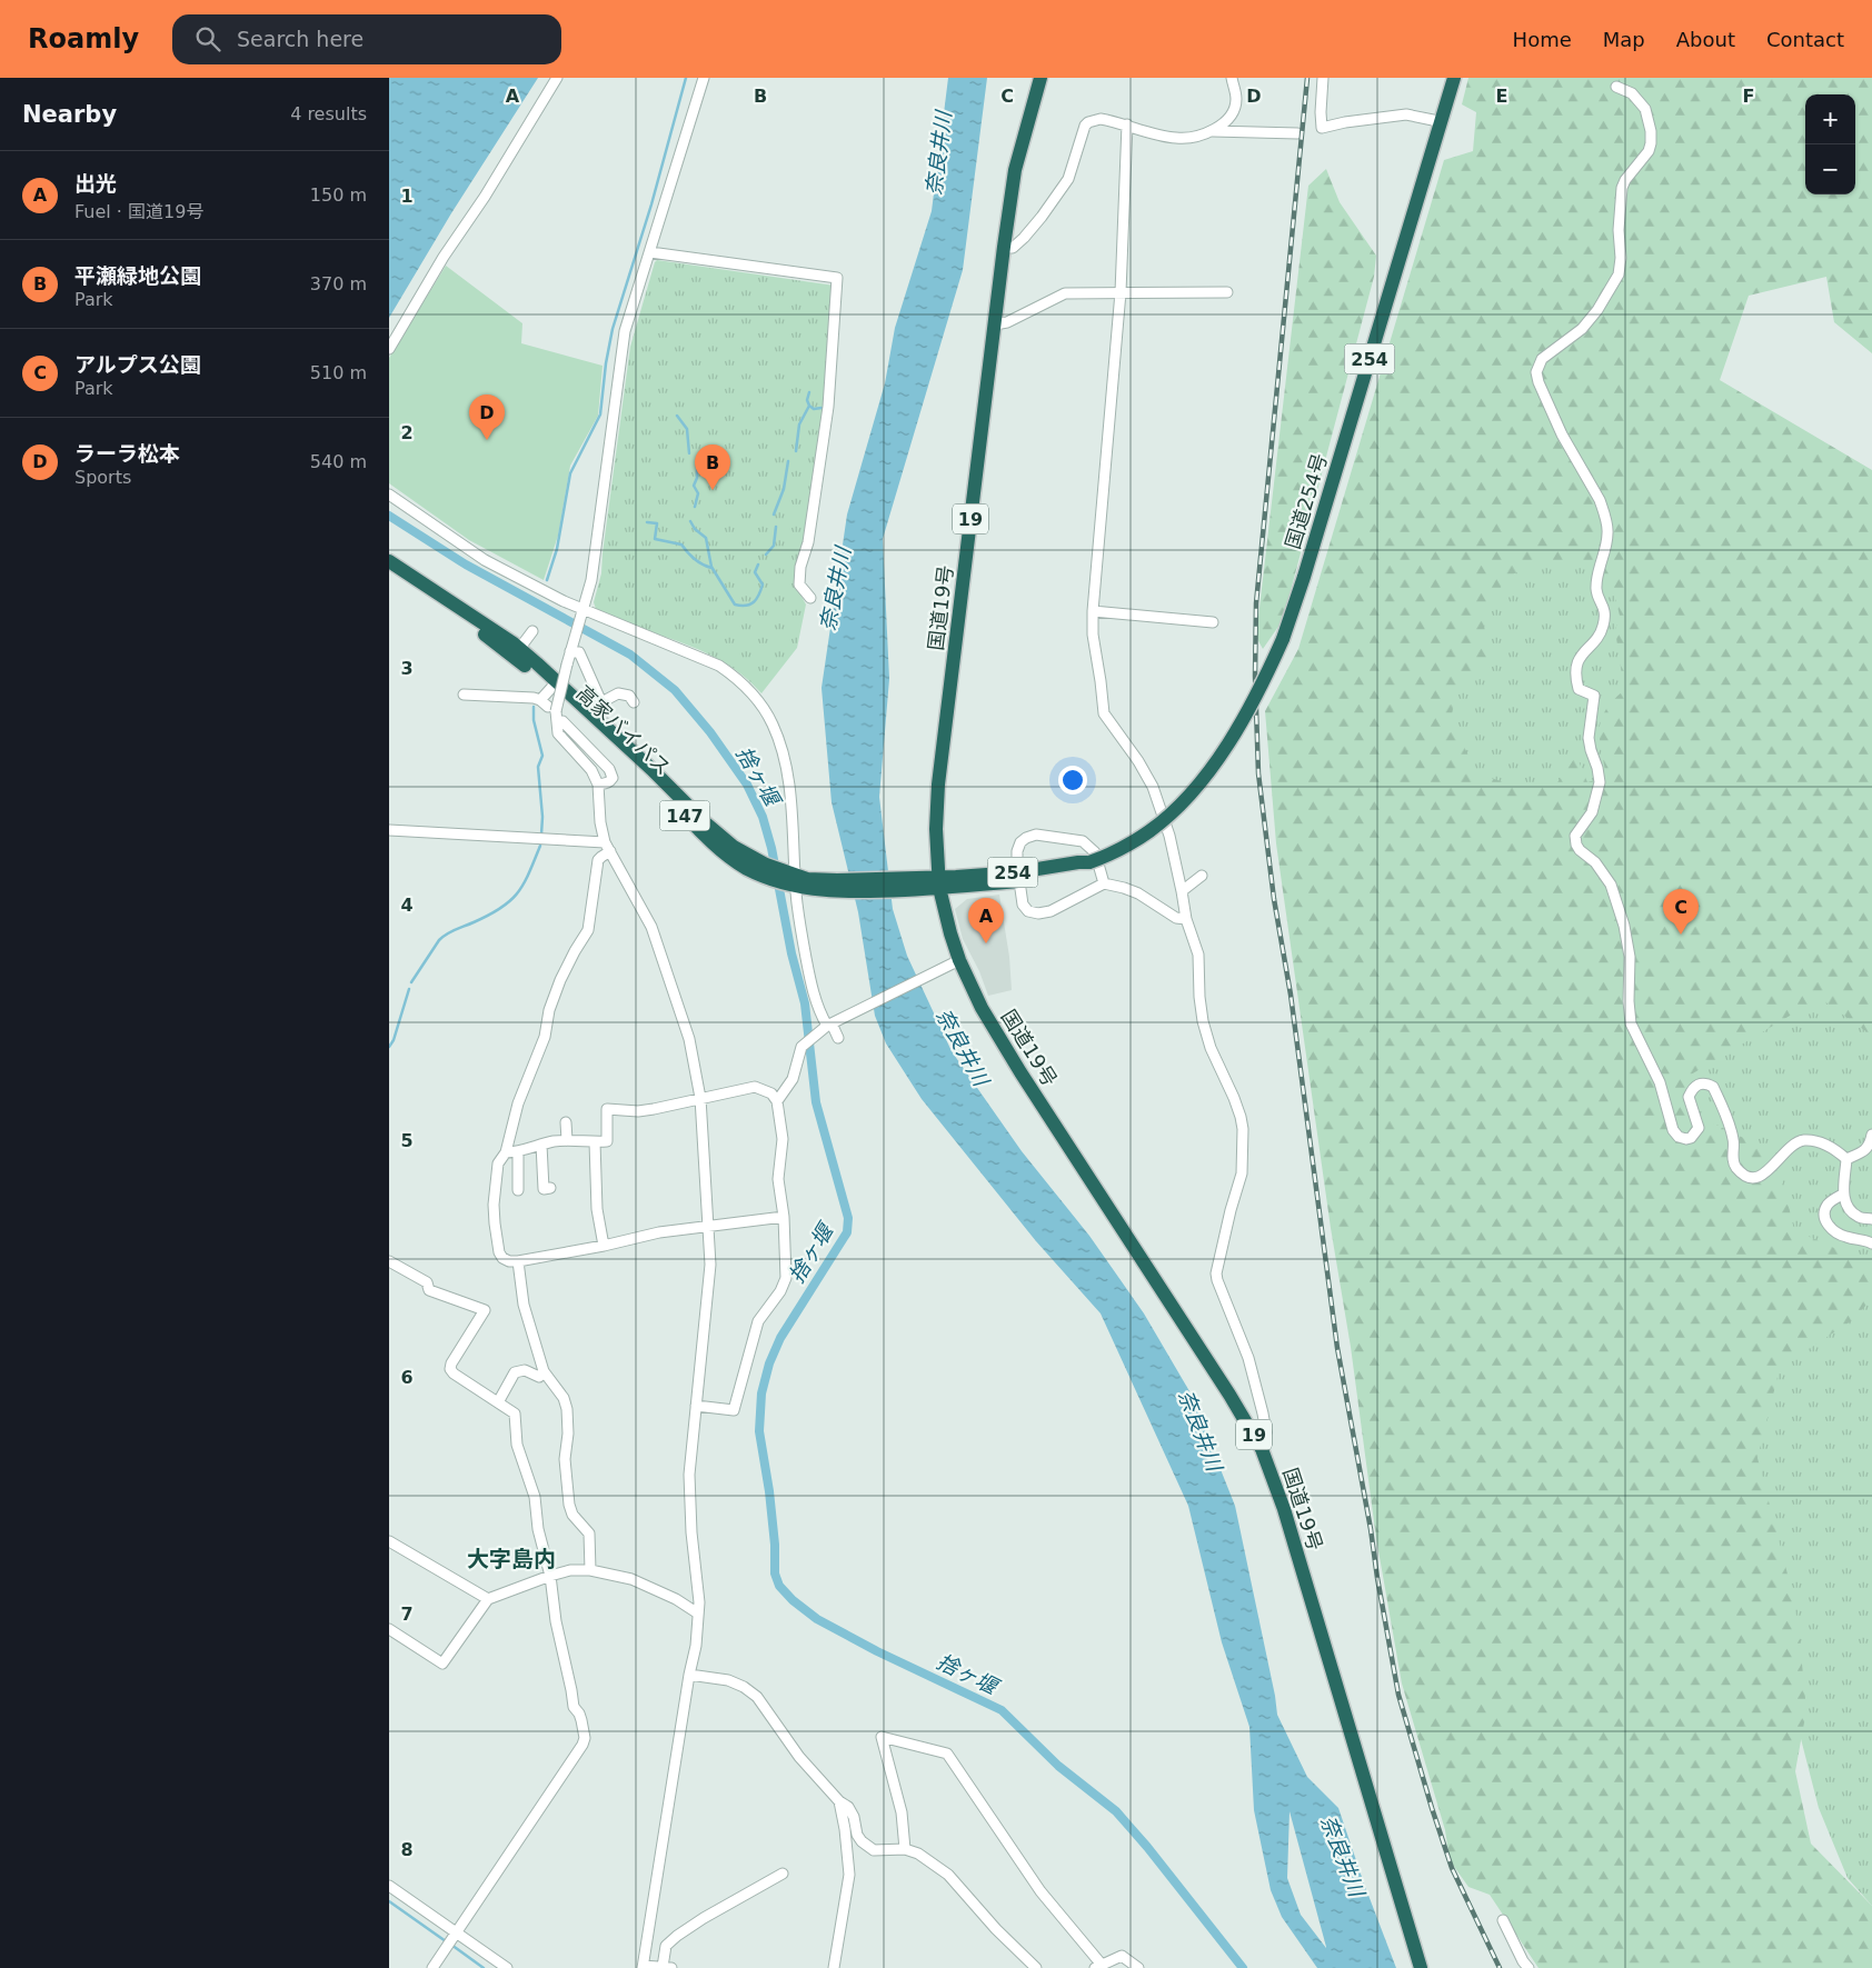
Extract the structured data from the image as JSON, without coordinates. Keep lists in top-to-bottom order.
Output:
{
  "streets": {
    "highway": [
      "254",
      "国道254号",
      "19",
      "国道19号",
      "高家バイパス",
      "147"
    ]
  },
  "crossings": [
    ["国道254号", "国道19号"],
    ["国道254号", "高家バイパス"],
    ["国道19号", "高家バイパス"]
  ],
  "districts": ["大字島内"],
  "water": ["奈良井川", "捨ヶ堰"],
  "page": {
    "header": "Roamly",
    "search": "Search here",
    "nav": [
      "Home",
      "Map",
      "About",
      "Contact"
    ],
    "heading": ["Nearby", "4 results"],
    "map_buttons": ["+", "−"],
    "list": [
      {
        "mark": "A",
        "name": "出光",
        "note": "Fuel · 国道19号",
        "value": "150 m"
      },
      {
        "mark": "B",
        "name": "平瀬緑地公園",
        "note": "Park",
        "value": "370 m"
      },
      {
        "mark": "C",
        "name": "アルプス公園",
        "note": "Park",
        "value": "510 m"
      },
      {
        "mark": "D",
        "name": "ラーラ松本",
        "note": "Sports",
        "value": "540 m"
      }
    ],
    "pins": [
      "D",
      "B",
      "C",
      "A"
    ]
  },
  "grid": {
    "columns": [
      "A",
      "B",
      "C",
      "D",
      "E",
      "F"
    ],
    "rows": [
      "1",
      "2",
      "3",
      "4",
      "5",
      "6",
      "7",
      "8"
    ]
  }
}
